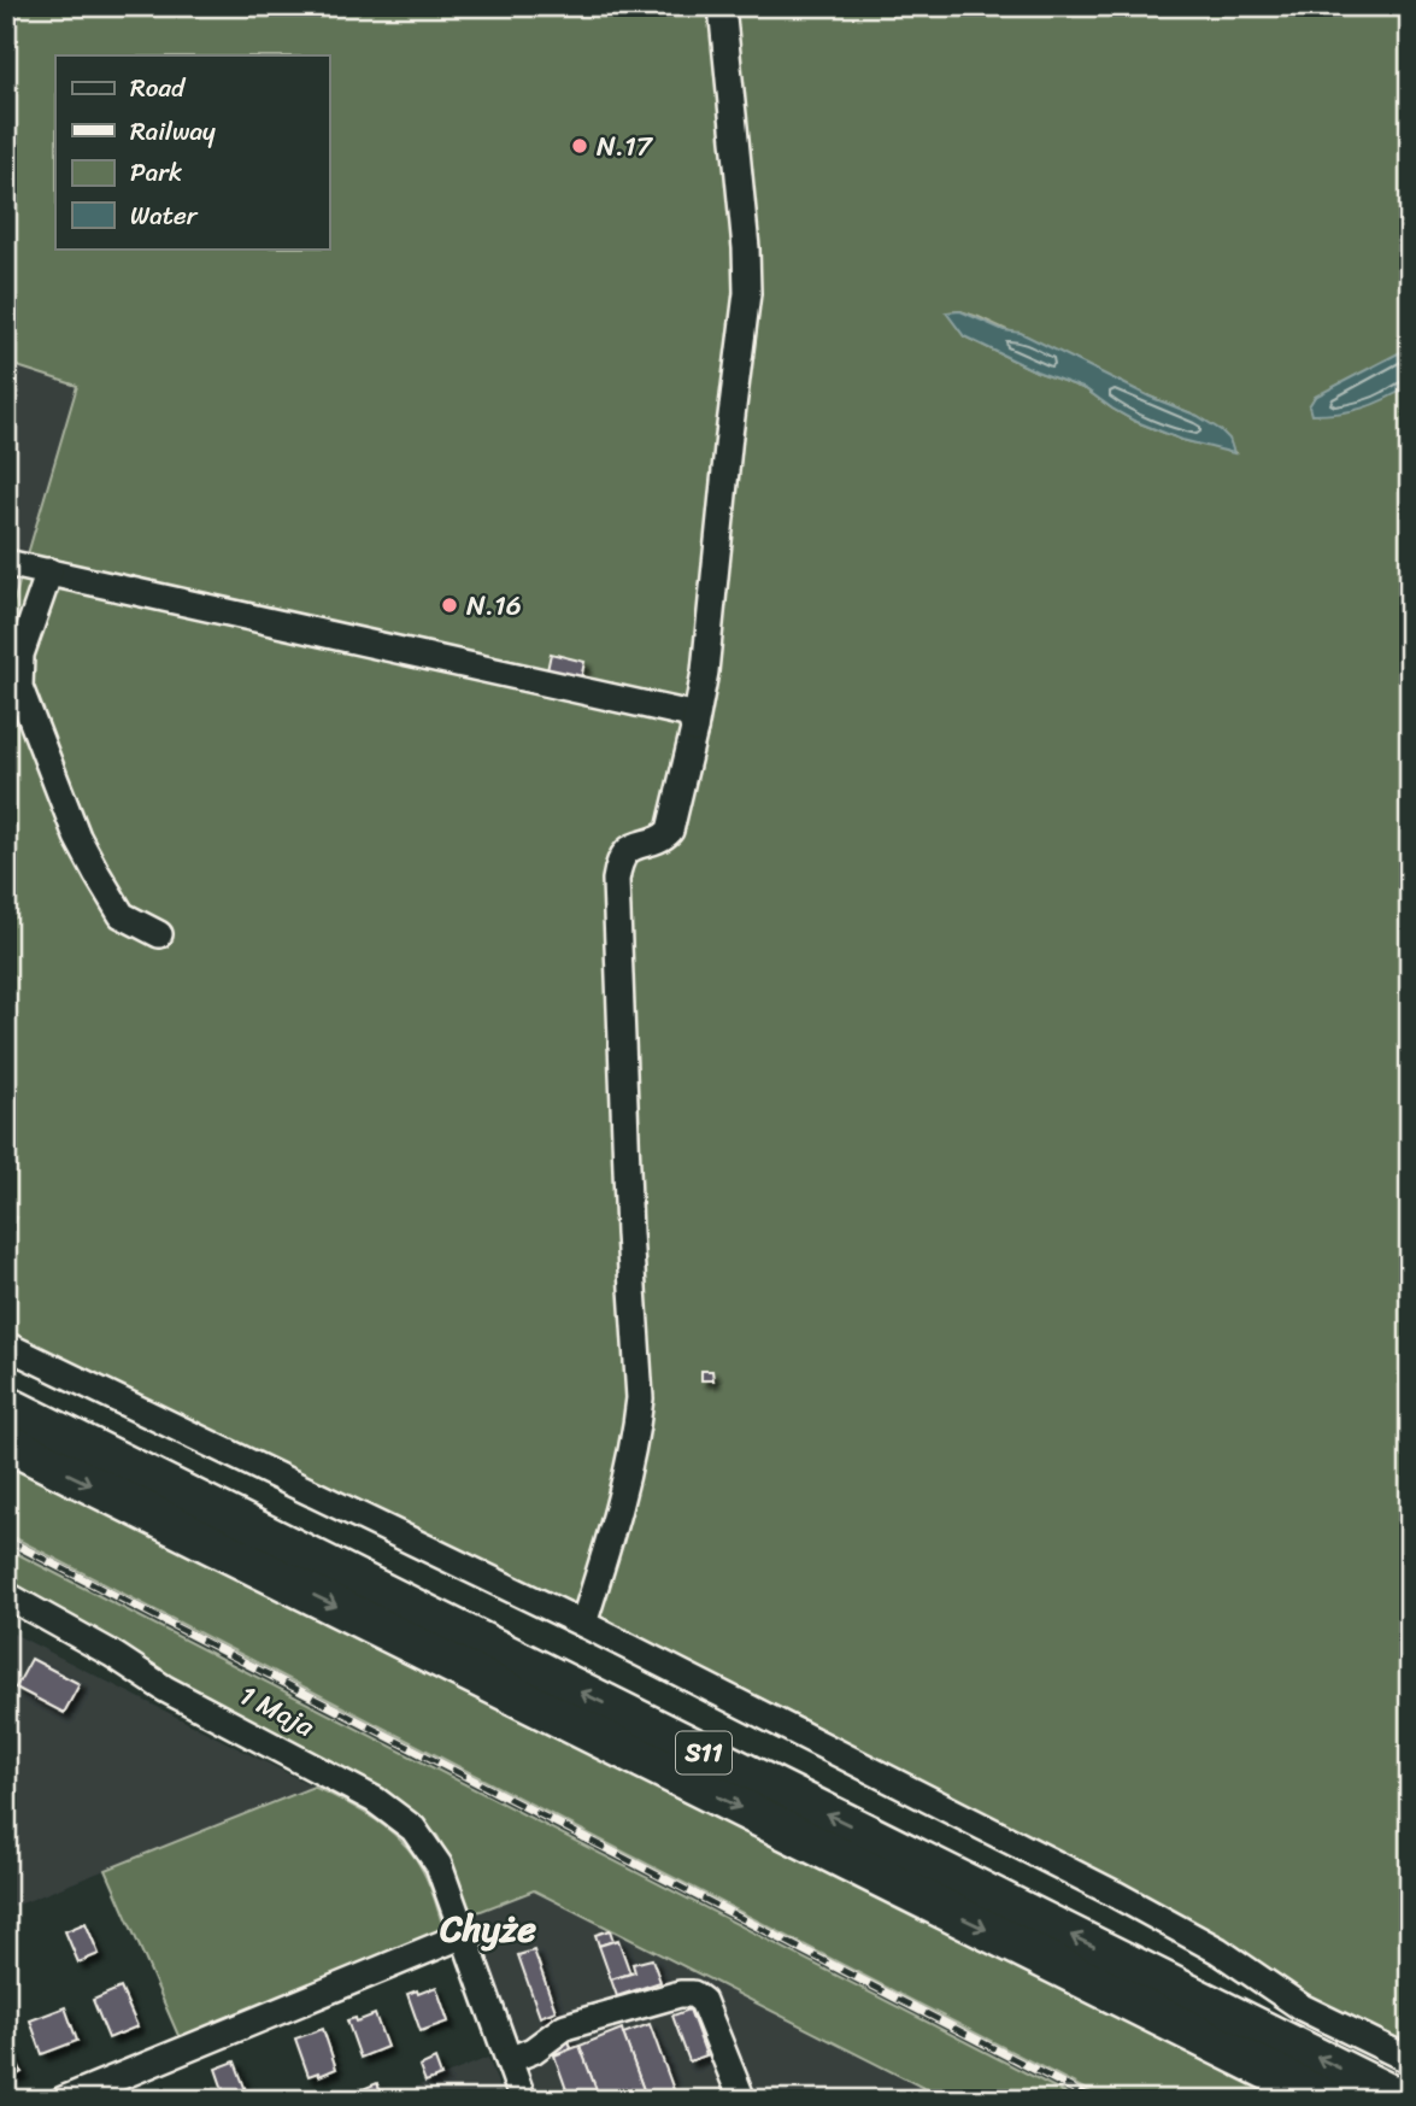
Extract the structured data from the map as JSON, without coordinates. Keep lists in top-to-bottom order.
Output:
{
  "streets": {
    "highway": ["S11"],
    "street": ["1 Maja"]
  },
  "districts": ["Chyże"],
  "places": ["N.17", "N.16"],
  "legend": [
    "Road",
    "Railway",
    "Park",
    "Water"
  ]
}
